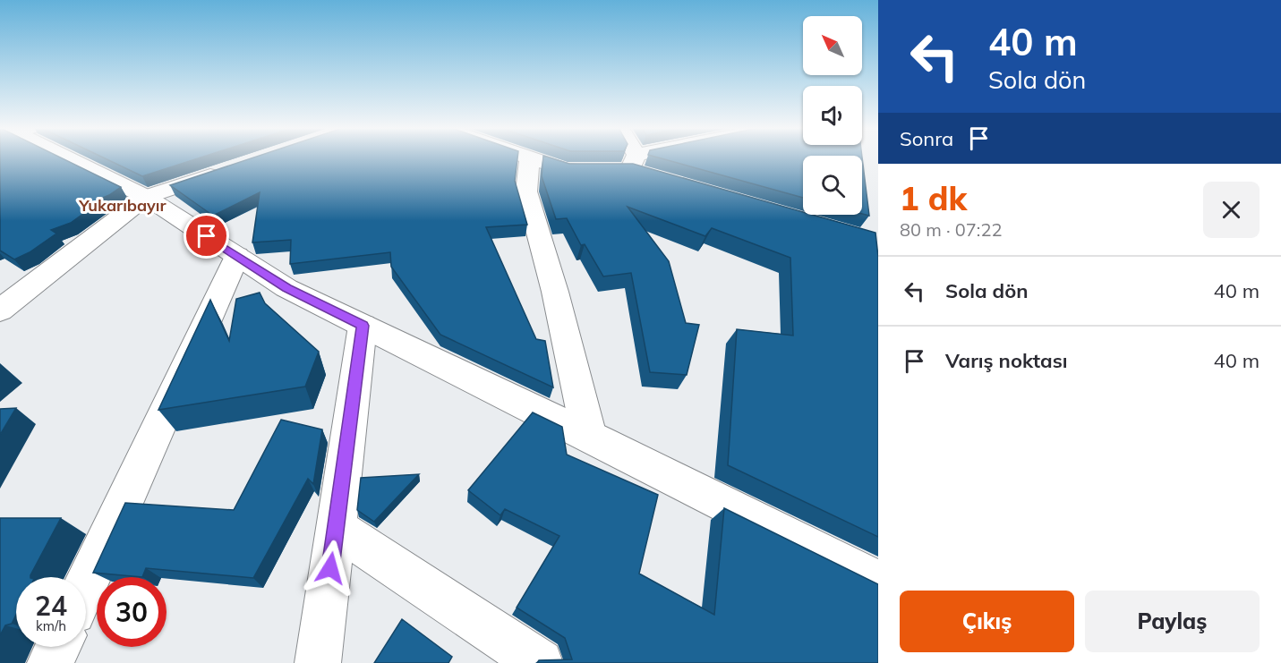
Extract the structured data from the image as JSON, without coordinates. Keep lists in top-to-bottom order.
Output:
{
  "districts": ["Yukarıbayır"],
  "north": "top left",
  "page": {
    "turn": ["40 m", "Sola dön"],
    "then": "Sonra",
    "heading": ["1 dk", "80 m · 07:22"],
    "list": [
      {
        "name": "Sola dön",
        "value": "40 m"
      },
      {
        "name": "Varış noktası",
        "value": "40 m"
      }
    ],
    "speed": "24 km/h",
    "limit": "30",
    "buttons": ["Çıkış", "Paylaş"]
  }
}
